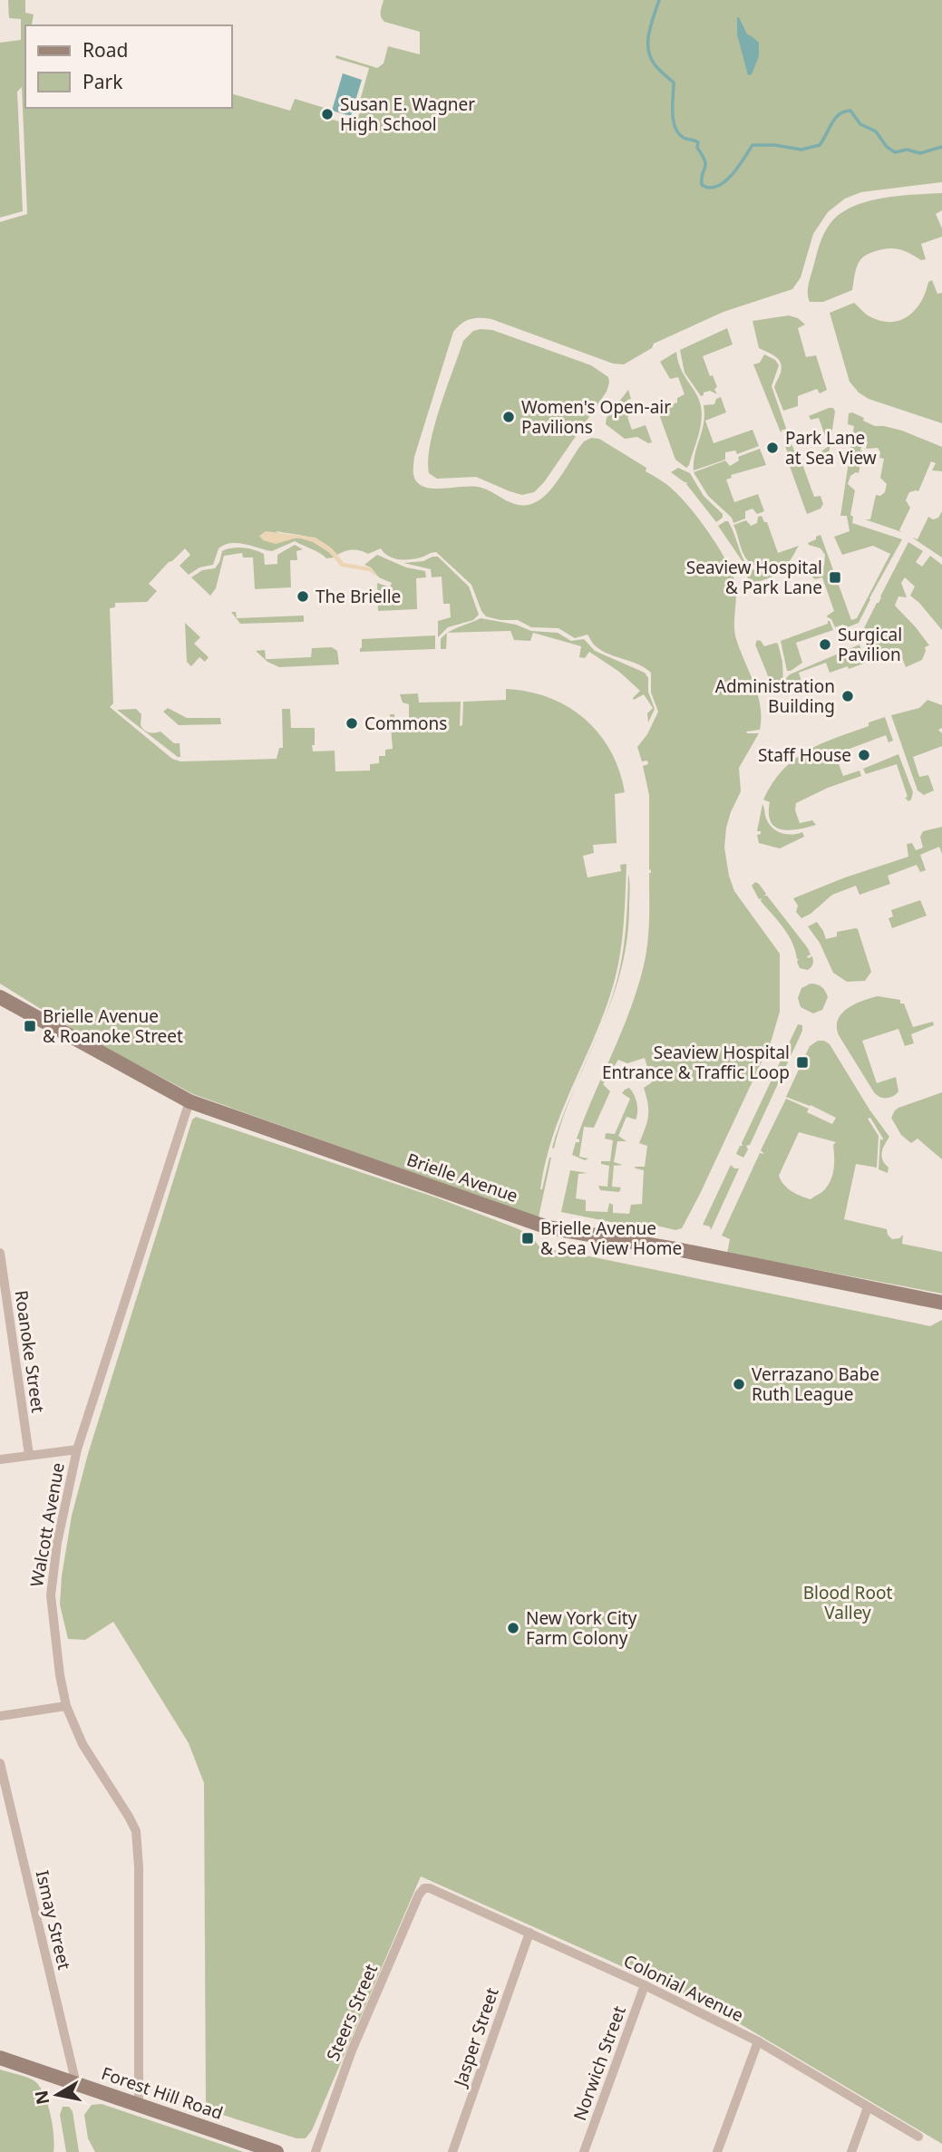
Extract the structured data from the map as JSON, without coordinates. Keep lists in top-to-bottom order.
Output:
{
  "streets": {
    "street": [
      "Brielle Avenue",
      "Roanoke Street",
      "Walcott Avenue",
      "Ismay Street",
      "Colonial Avenue",
      "Steers Street",
      "Jasper Street",
      "Norwich Street",
      "Forest Hill Road"
    ]
  },
  "crossings": [
    ["Brielle Avenue", "Walcott Avenue"],
    ["Walcott Avenue", "Forest Hill Road"],
    ["Ismay Street", "Forest Hill Road"],
    ["Colonial Avenue", "Steers Street"],
    ["Colonial Avenue", "Jasper Street"],
    ["Colonial Avenue", "Norwich Street"]
  ],
  "parks": ["Blood Root Valley"],
  "places": {
    "other": [
      "Susan E. Wagner High School",
      "Women's Open-air Pavilions",
      "Park Lane at Sea View",
      "The Brielle",
      "Surgical Pavilion",
      "Administration Building",
      "Commons",
      "Staff House",
      "Verrazano Babe Ruth League",
      "New York City Farm Colony"
    ],
    "transit": [
      "Seaview Hospital & Park Lane",
      "Brielle Avenue & Roanoke Street",
      "Seaview Hospital Entrance & Traffic Loop",
      "Brielle Avenue & Sea View Home"
    ]
  },
  "legend": ["Road", "Park"],
  "north": "left"
}
